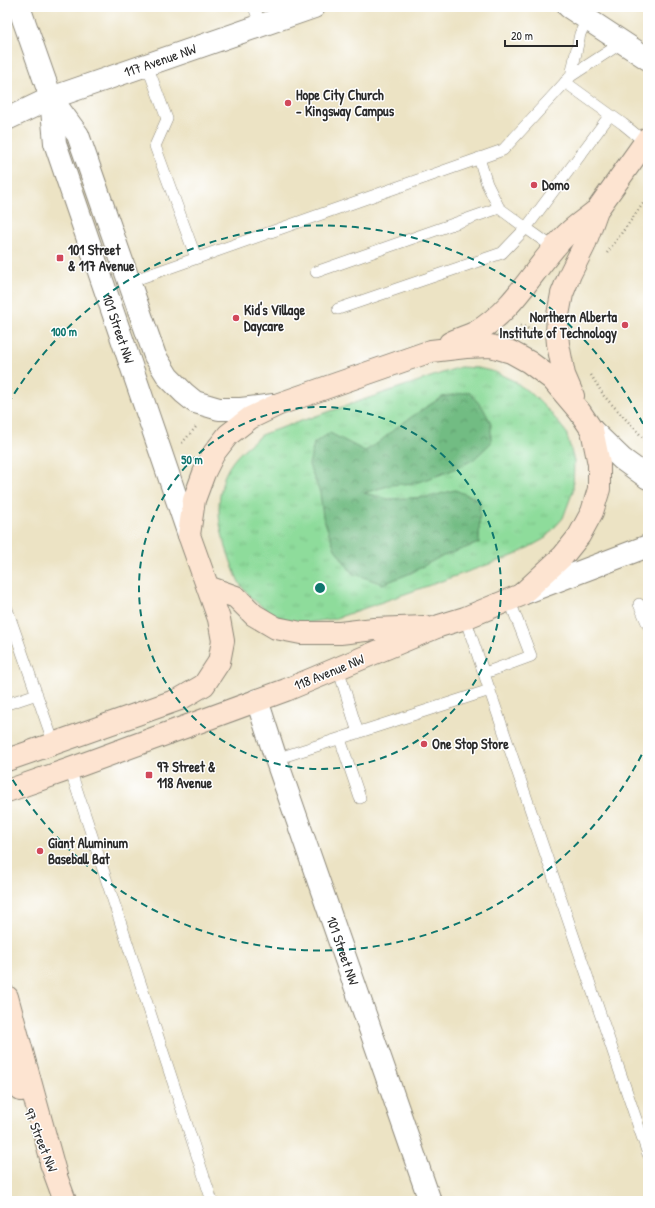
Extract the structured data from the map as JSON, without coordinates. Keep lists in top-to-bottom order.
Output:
{
  "streets": {
    "main road": ["118 Avenue NW", "97 Street NW"],
    "street": ["117 Avenue NW", "101 Street NW"]
  },
  "crossings": [
    ["117 Avenue NW", "101 Street NW"],
    ["101 Street NW", "118 Avenue NW"]
  ],
  "places": {
    "other": [
      "Hope City Church - Kingsway Campus",
      "Domo",
      "Kid's Village Daycare",
      "Northern Alberta Institute of Technology",
      "One Stop Store",
      "Giant Aluminum Baseball Bat"
    ],
    "transit": ["101 Street & 117 Avenue", "97 Street & 118 Avenue"]
  },
  "scale_bar": "20 m",
  "rings": ["100 m", "50 m"]
}
